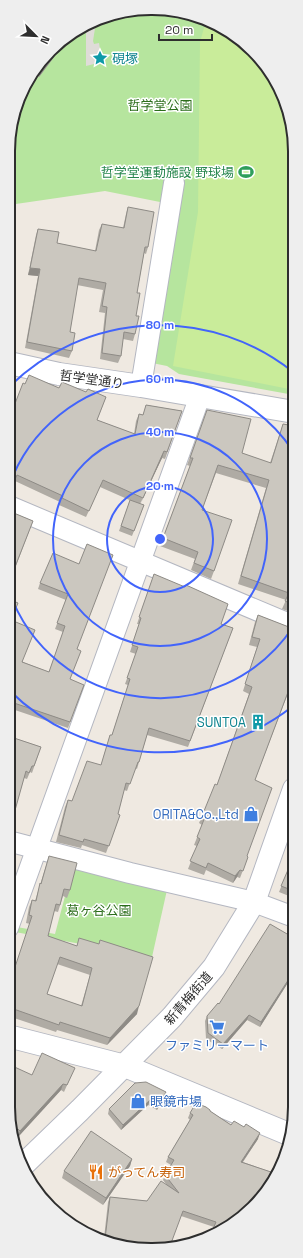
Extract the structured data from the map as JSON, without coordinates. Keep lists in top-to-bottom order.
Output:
{
  "streets": {
    "street": ["哲学堂通り", "新青梅街道"]
  },
  "parks": ["哲学堂公園", "葛ヶ谷公園"],
  "places": {
    "place": ["硯塚"],
    "sports": ["哲学堂運動施設 野球場"],
    "building": ["SUNTOA"],
    "shop": ["ORITA&Co.,Ltd", "眼鏡市場"],
    "supermarket": ["ファミリーマート"],
    "restaurant": ["がってん寿司"]
  },
  "scale_bar": "20 m",
  "north": "bottom right",
  "rings": [
    "80 m",
    "60 m",
    "40 m",
    "20 m"
  ]
}
